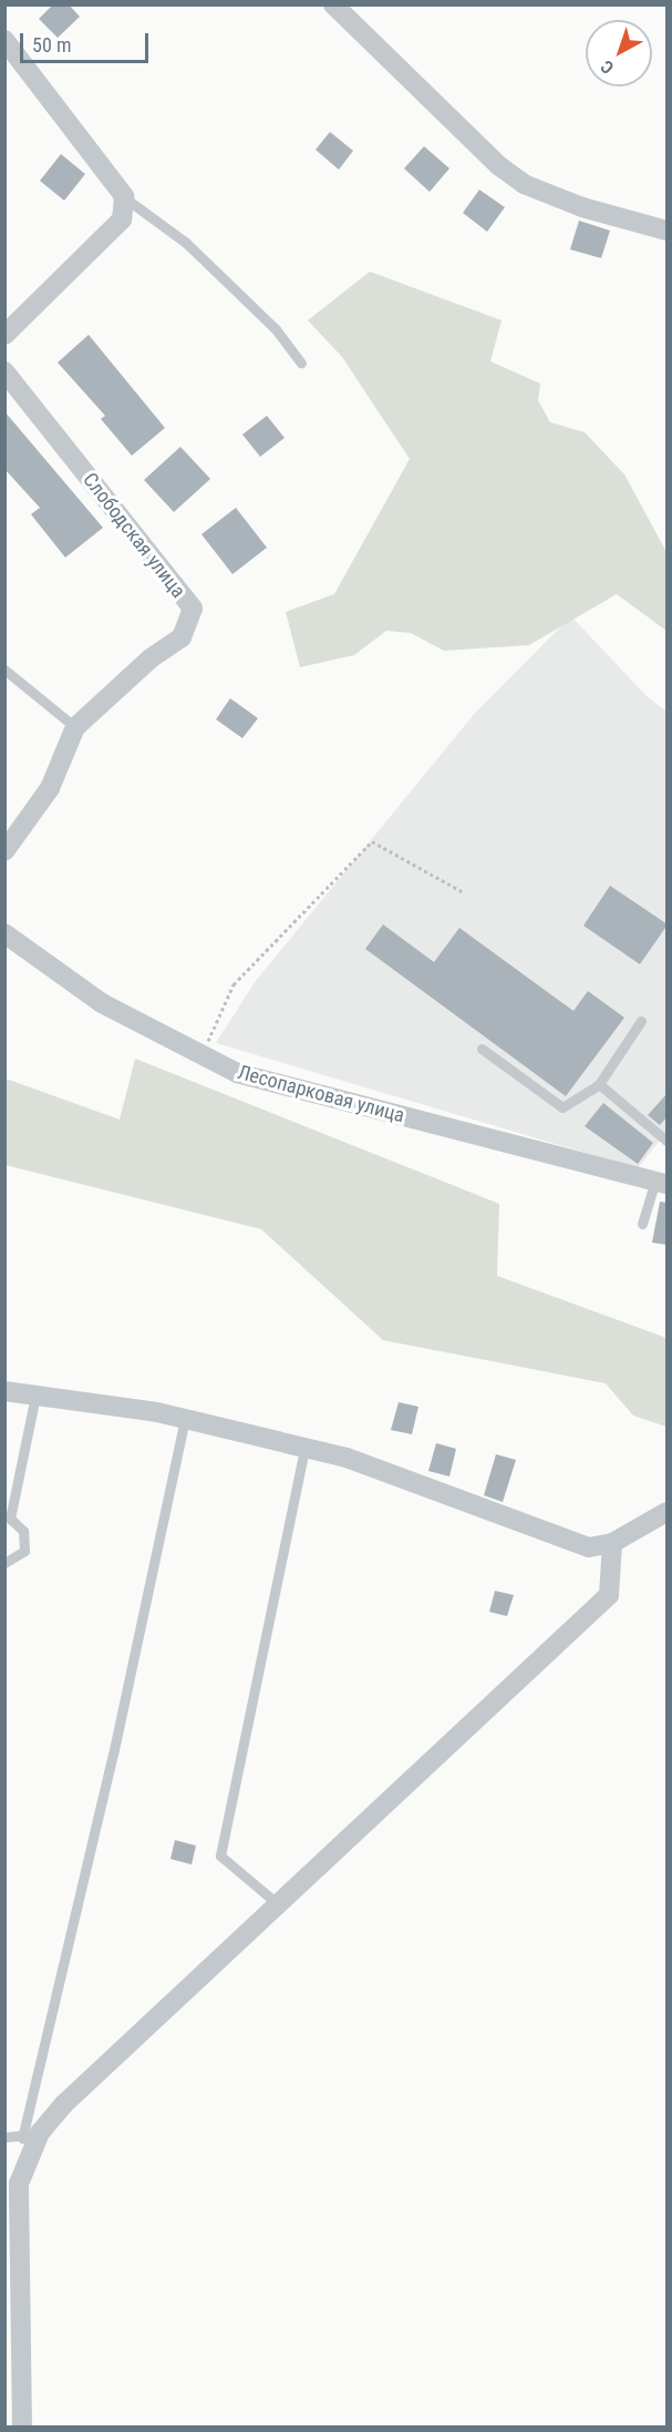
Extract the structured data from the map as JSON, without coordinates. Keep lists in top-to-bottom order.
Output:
{
  "streets": {
    "street": ["Слободская улица", "Лесопарковая улица"]
  },
  "scale_bar": "50 m",
  "north": "bottom left"
}
